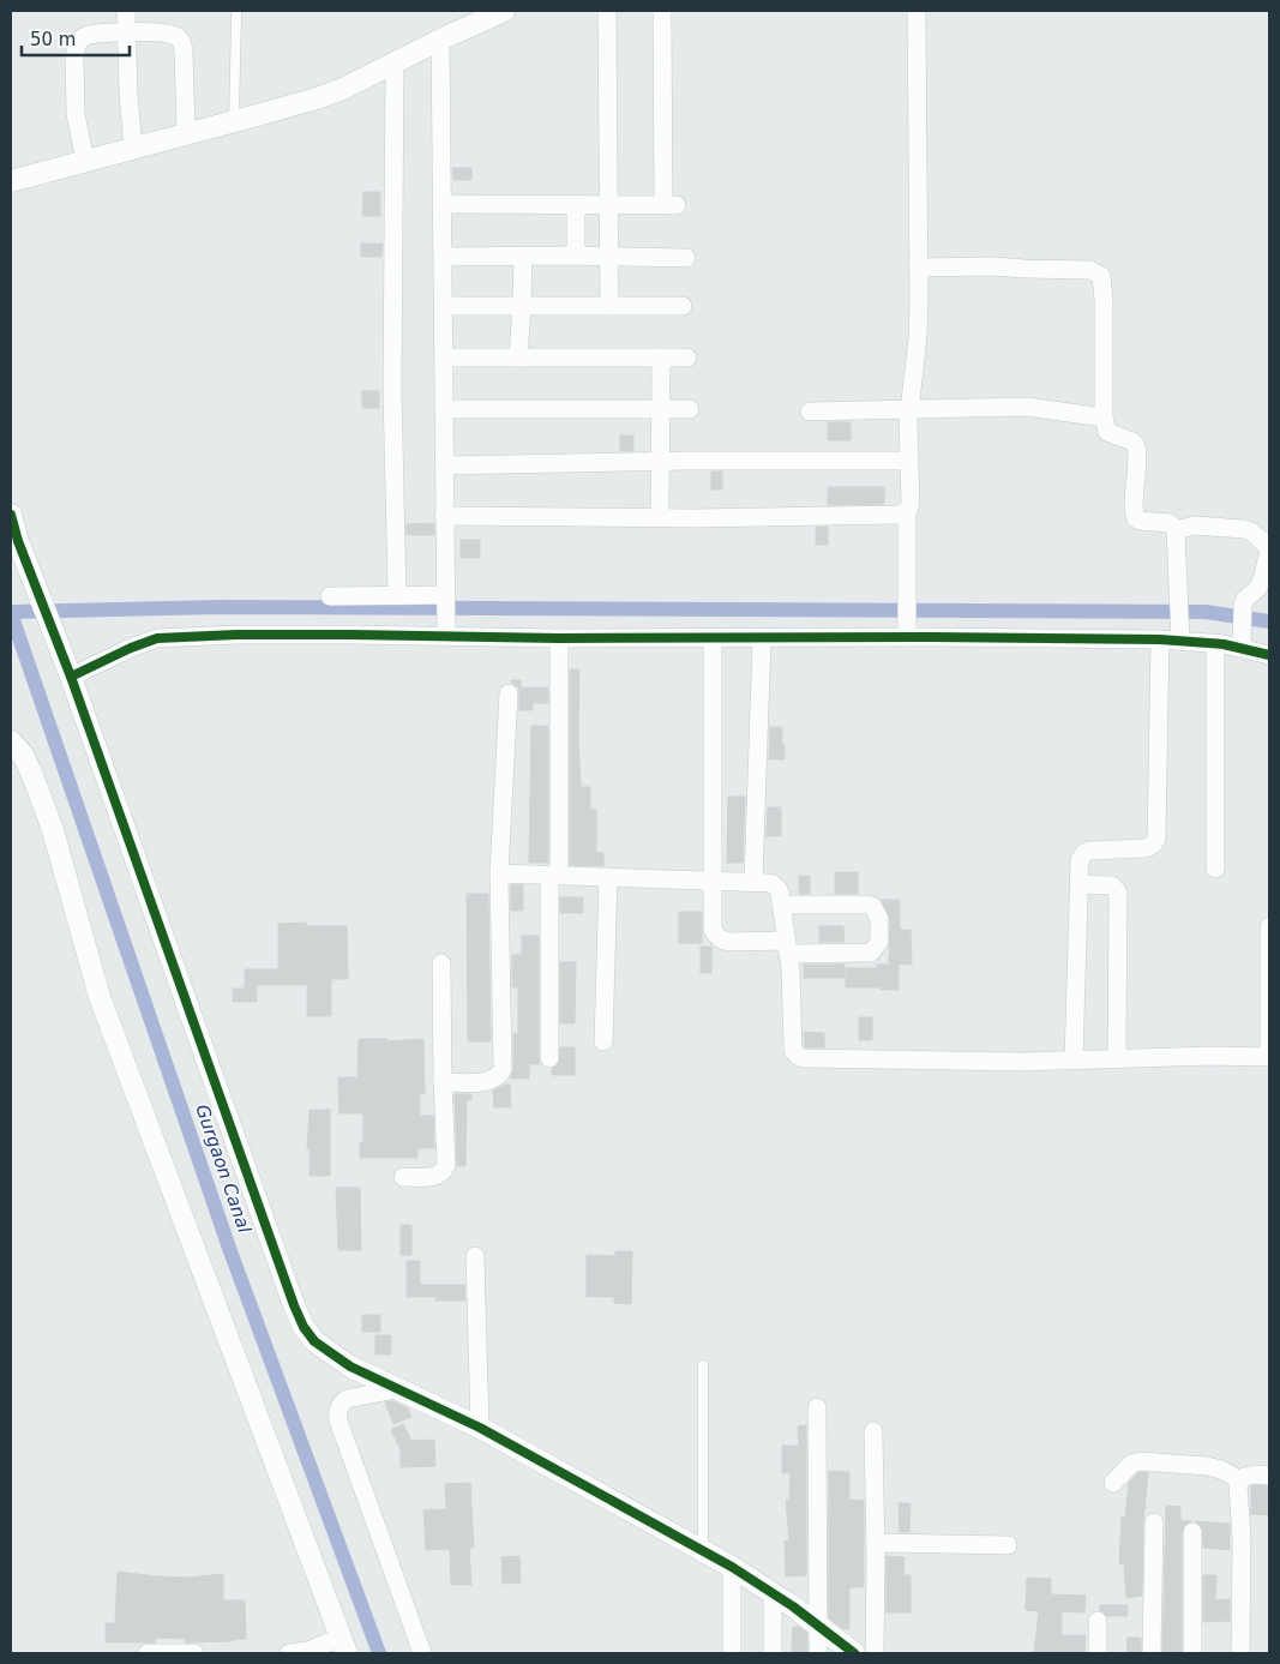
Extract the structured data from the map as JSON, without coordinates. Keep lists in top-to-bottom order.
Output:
{
  "water": ["Gurgaon Canal"],
  "scale_bar": "50 m"
}
